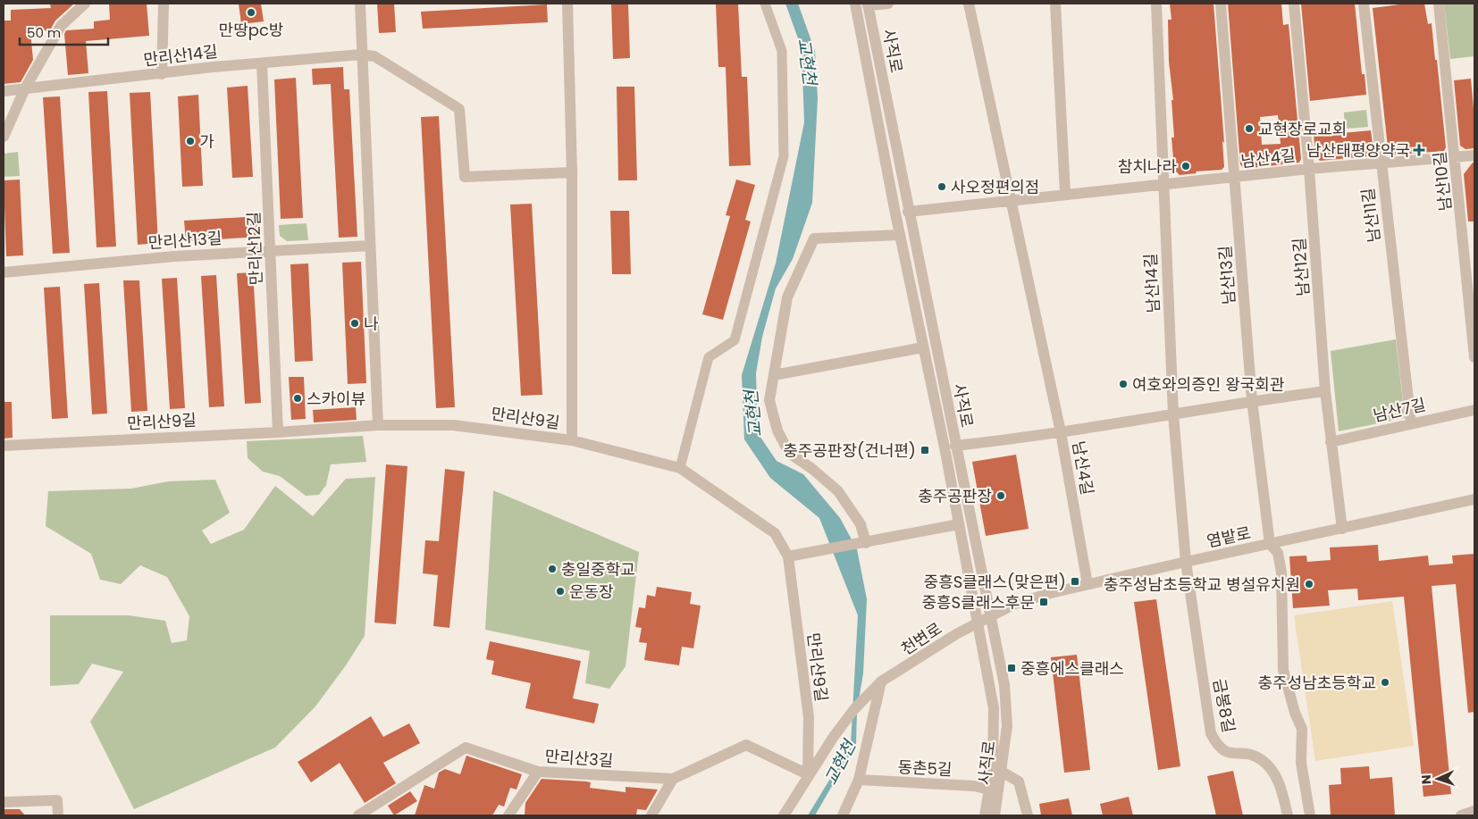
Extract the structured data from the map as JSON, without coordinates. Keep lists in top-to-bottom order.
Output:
{
  "streets": {
    "street": [
      "사직로",
      "만리산14길",
      "남산4길",
      "남산10길",
      "남산11길",
      "만리산13길",
      "만리산12길",
      "남산12길",
      "남산13길",
      "남산14길",
      "남산7길",
      "만리산9길",
      "염밭로",
      "천변로",
      "금봉8길",
      "만리산3길",
      "동촌5길"
    ]
  },
  "crossings": [
    ["사직로", "남산4길"],
    ["사직로", "염밭로"],
    ["사직로", "천변로"],
    ["사직로", "동촌5길"],
    ["만리산14길", "만리산12길"],
    ["남산4길", "남산10길"],
    ["남산4길", "남산11길"],
    ["남산4길", "남산12길"],
    ["남산4길", "남산13길"],
    ["남산4길", "남산14길"],
    ["남산4길", "염밭로"],
    ["남산11길", "남산7길"],
    ["만리산13길", "만리산12길"],
    ["만리산12길", "만리산9길"],
    ["남산12길", "남산7길"],
    ["남산12길", "염밭로"],
    ["남산13길", "염밭로"],
    ["남산14길", "염밭로"],
    ["남산14길", "금봉8길"],
    ["만리산9길", "천변로"],
    ["만리산9길", "만리산3길"],
    ["염밭로", "천변로"],
    ["염밭로", "금봉8길"],
    ["천변로", "만리산3길"]
  ],
  "water": ["교현천"],
  "places": {
    "other": [
      "만땅pc방",
      "교현장로교회",
      "가",
      "참치나라",
      "사오정편의점",
      "나",
      "여호와의증인 왕국회관",
      "스카이뷰",
      "충주공판장",
      "충일중학교",
      "충주성남초등학교 병설유치원",
      "운동장",
      "충주성남초등학교"
    ],
    "health": ["남산태평양약국"],
    "transit": [
      "충주공판장(건너편)",
      "중흥S클래스(맞은편)",
      "중흥S클래스후문",
      "중흥에스클래스"
    ]
  },
  "scale_bar": "50 m",
  "north": "left"
}
